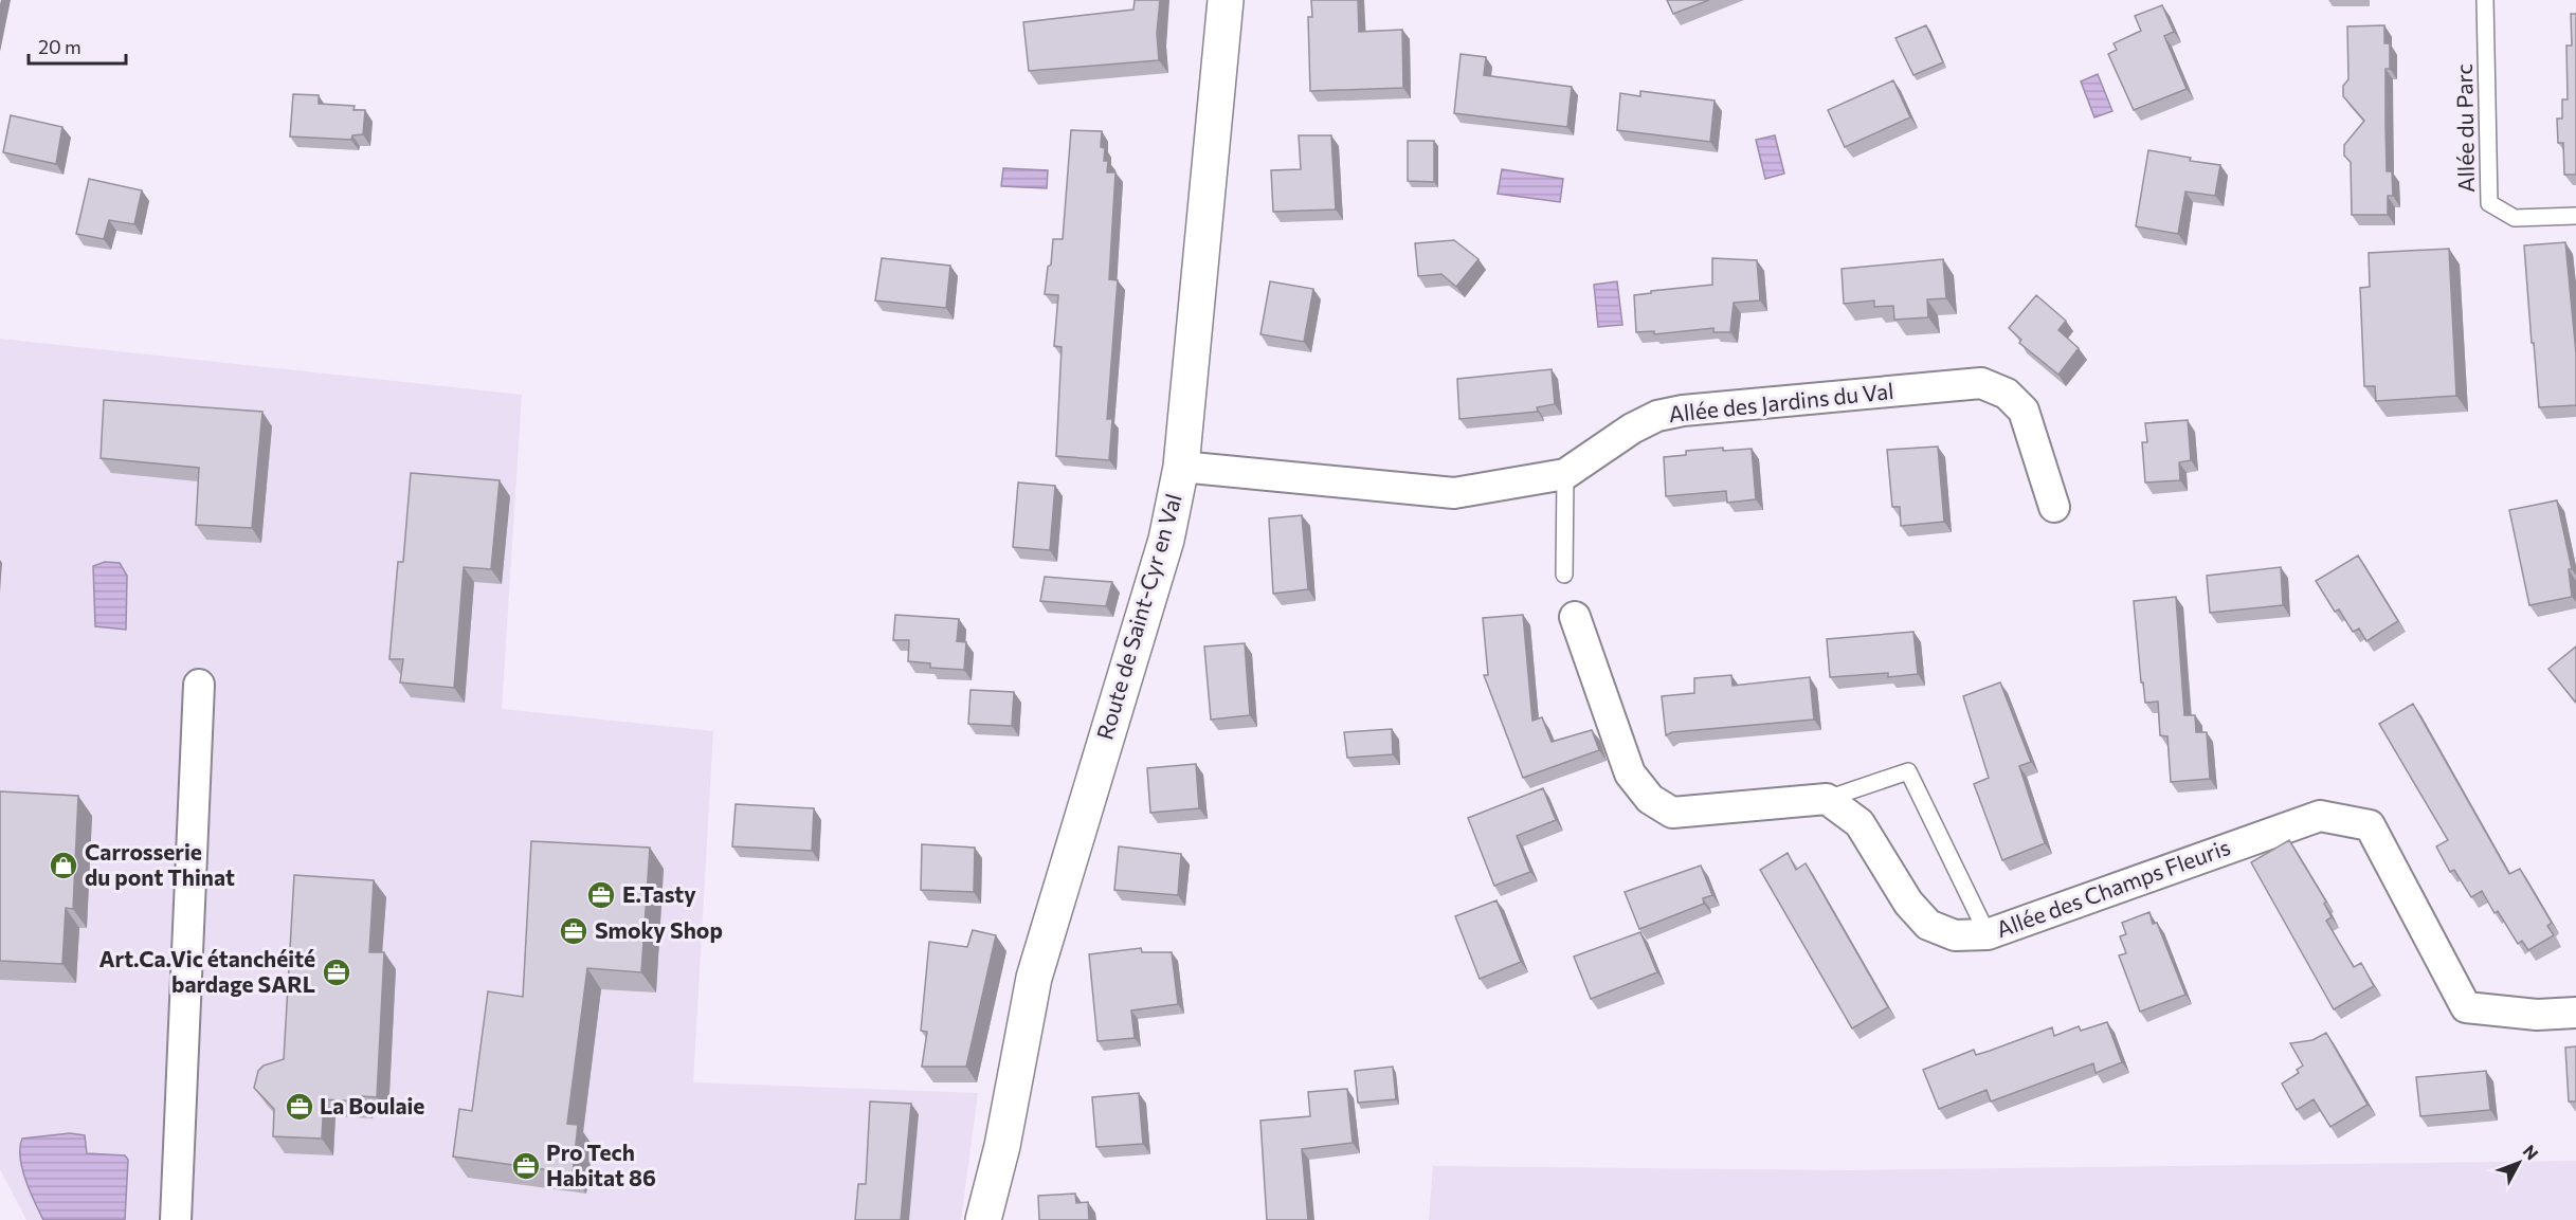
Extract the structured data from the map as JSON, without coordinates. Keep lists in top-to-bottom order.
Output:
{
  "streets": {
    "street": ["Allée des Jardins du Val", "Route de Saint-Cyr en Val", "Allée des Champs Fleuris"],
    "lane": ["Allée du Parc"]
  },
  "crossings": [
    ["Allée des Jardins du Val", "Route de Saint-Cyr en Val"]
  ],
  "places": {
    "shop": ["Carrosserie du pont Thinat"],
    "office": [
      "E.Tasty",
      "Smoky Shop",
      "Art.Ca.Vic étanchéité bardage SARL",
      "La Boulaie",
      "Pro Tech Habitat 86"
    ]
  },
  "scale_bar": "20 m",
  "north": "top right"
}
